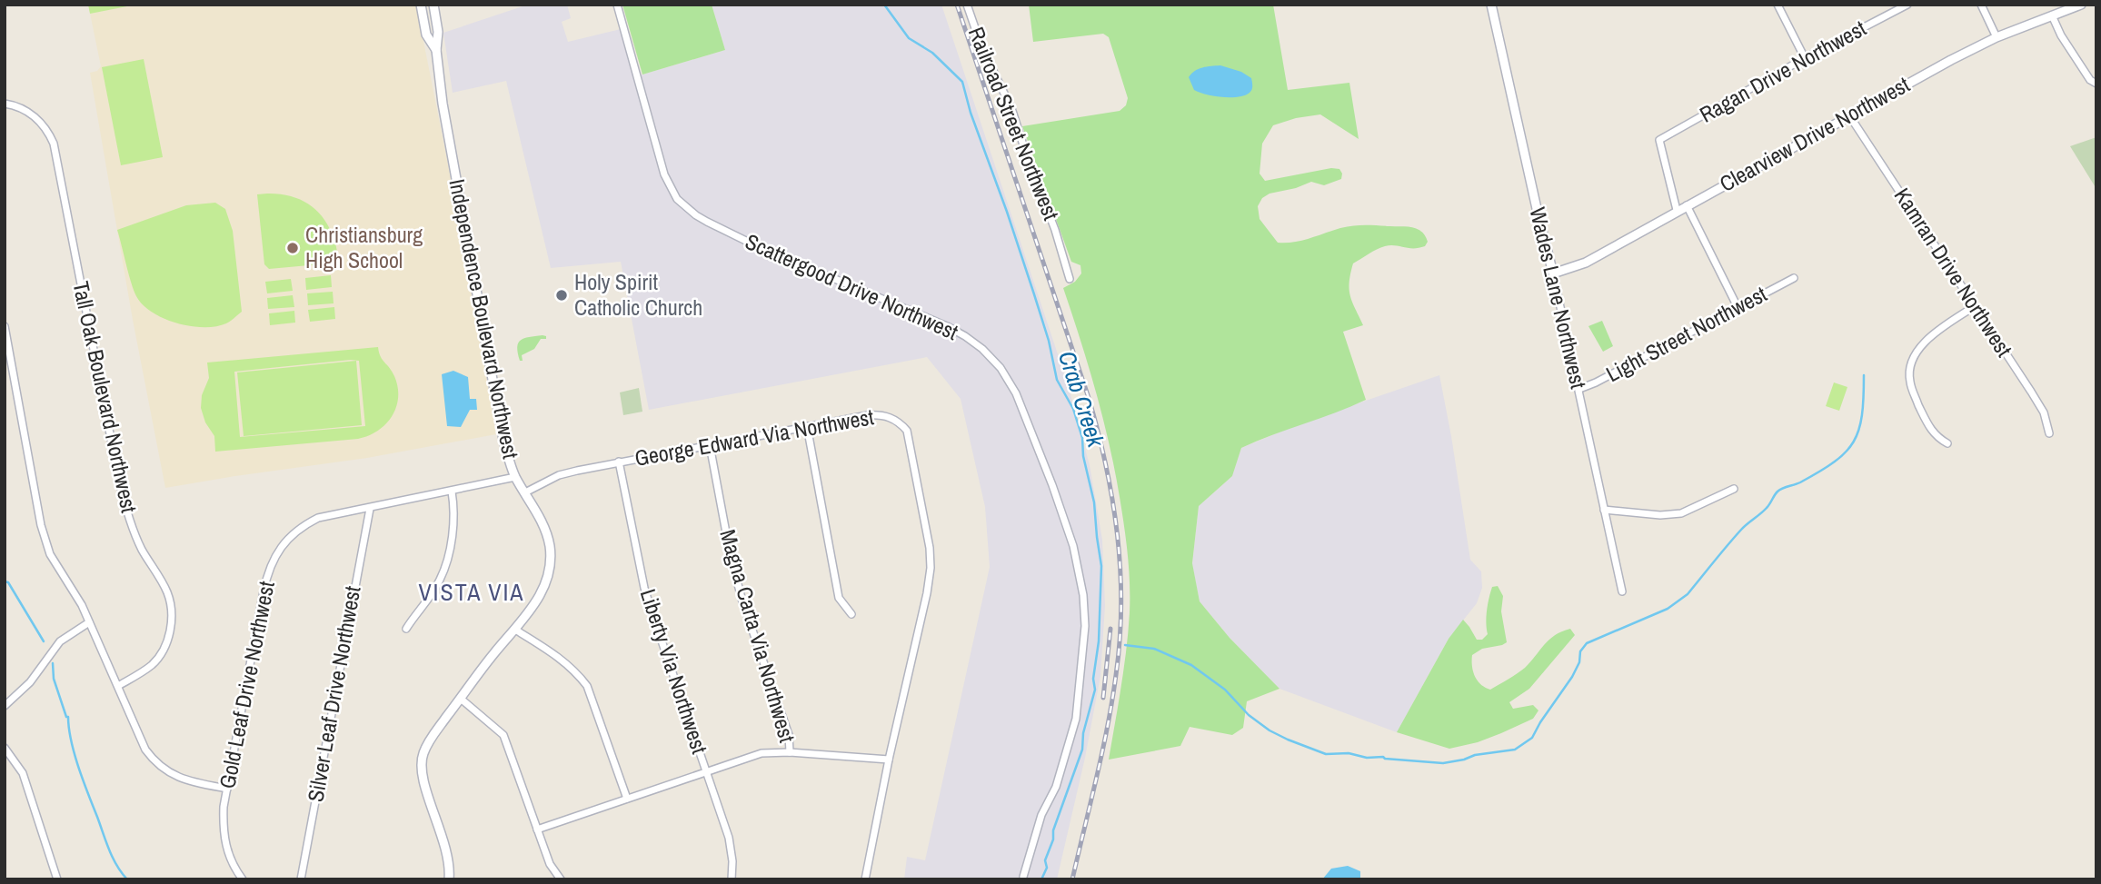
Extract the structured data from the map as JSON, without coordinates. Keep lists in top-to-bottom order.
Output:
{
  "streets": {
    "street": [
      "Ragan Drive Northwest",
      "Railroad Street Northwest",
      "Clearview Drive Northwest",
      "Kamran Drive Northwest",
      "Scattergood Drive Northwest",
      "Wades Lane Northwest",
      "Independence Boulevard Northwest",
      "Light Street Northwest",
      "Tall Oak Boulevard Northwest",
      "George Edward Via Northwest",
      "Magna Carta Via Northwest",
      "Liberty Via Northwest",
      "Gold Leaf Drive Northwest",
      "Silver Leaf Drive Northwest"
    ]
  },
  "crossings": [
    ["Ragan Drive Northwest", "Clearview Drive Northwest"],
    ["Clearview Drive Northwest", "Kamran Drive Northwest"],
    ["Clearview Drive Northwest", "Wades Lane Northwest"],
    ["Wades Lane Northwest", "Light Street Northwest"],
    ["Independence Boulevard Northwest", "George Edward Via Northwest"],
    ["Independence Boulevard Northwest", "Gold Leaf Drive Northwest"],
    ["George Edward Via Northwest", "Magna Carta Via Northwest"],
    ["George Edward Via Northwest", "Liberty Via Northwest"],
    ["Gold Leaf Drive Northwest", "Silver Leaf Drive Northwest"]
  ],
  "districts": ["VISTA VIA"],
  "water": ["Crab Creek"],
  "places": ["Christiansburg High School", "Holy Spirit Catholic Church"]
}
